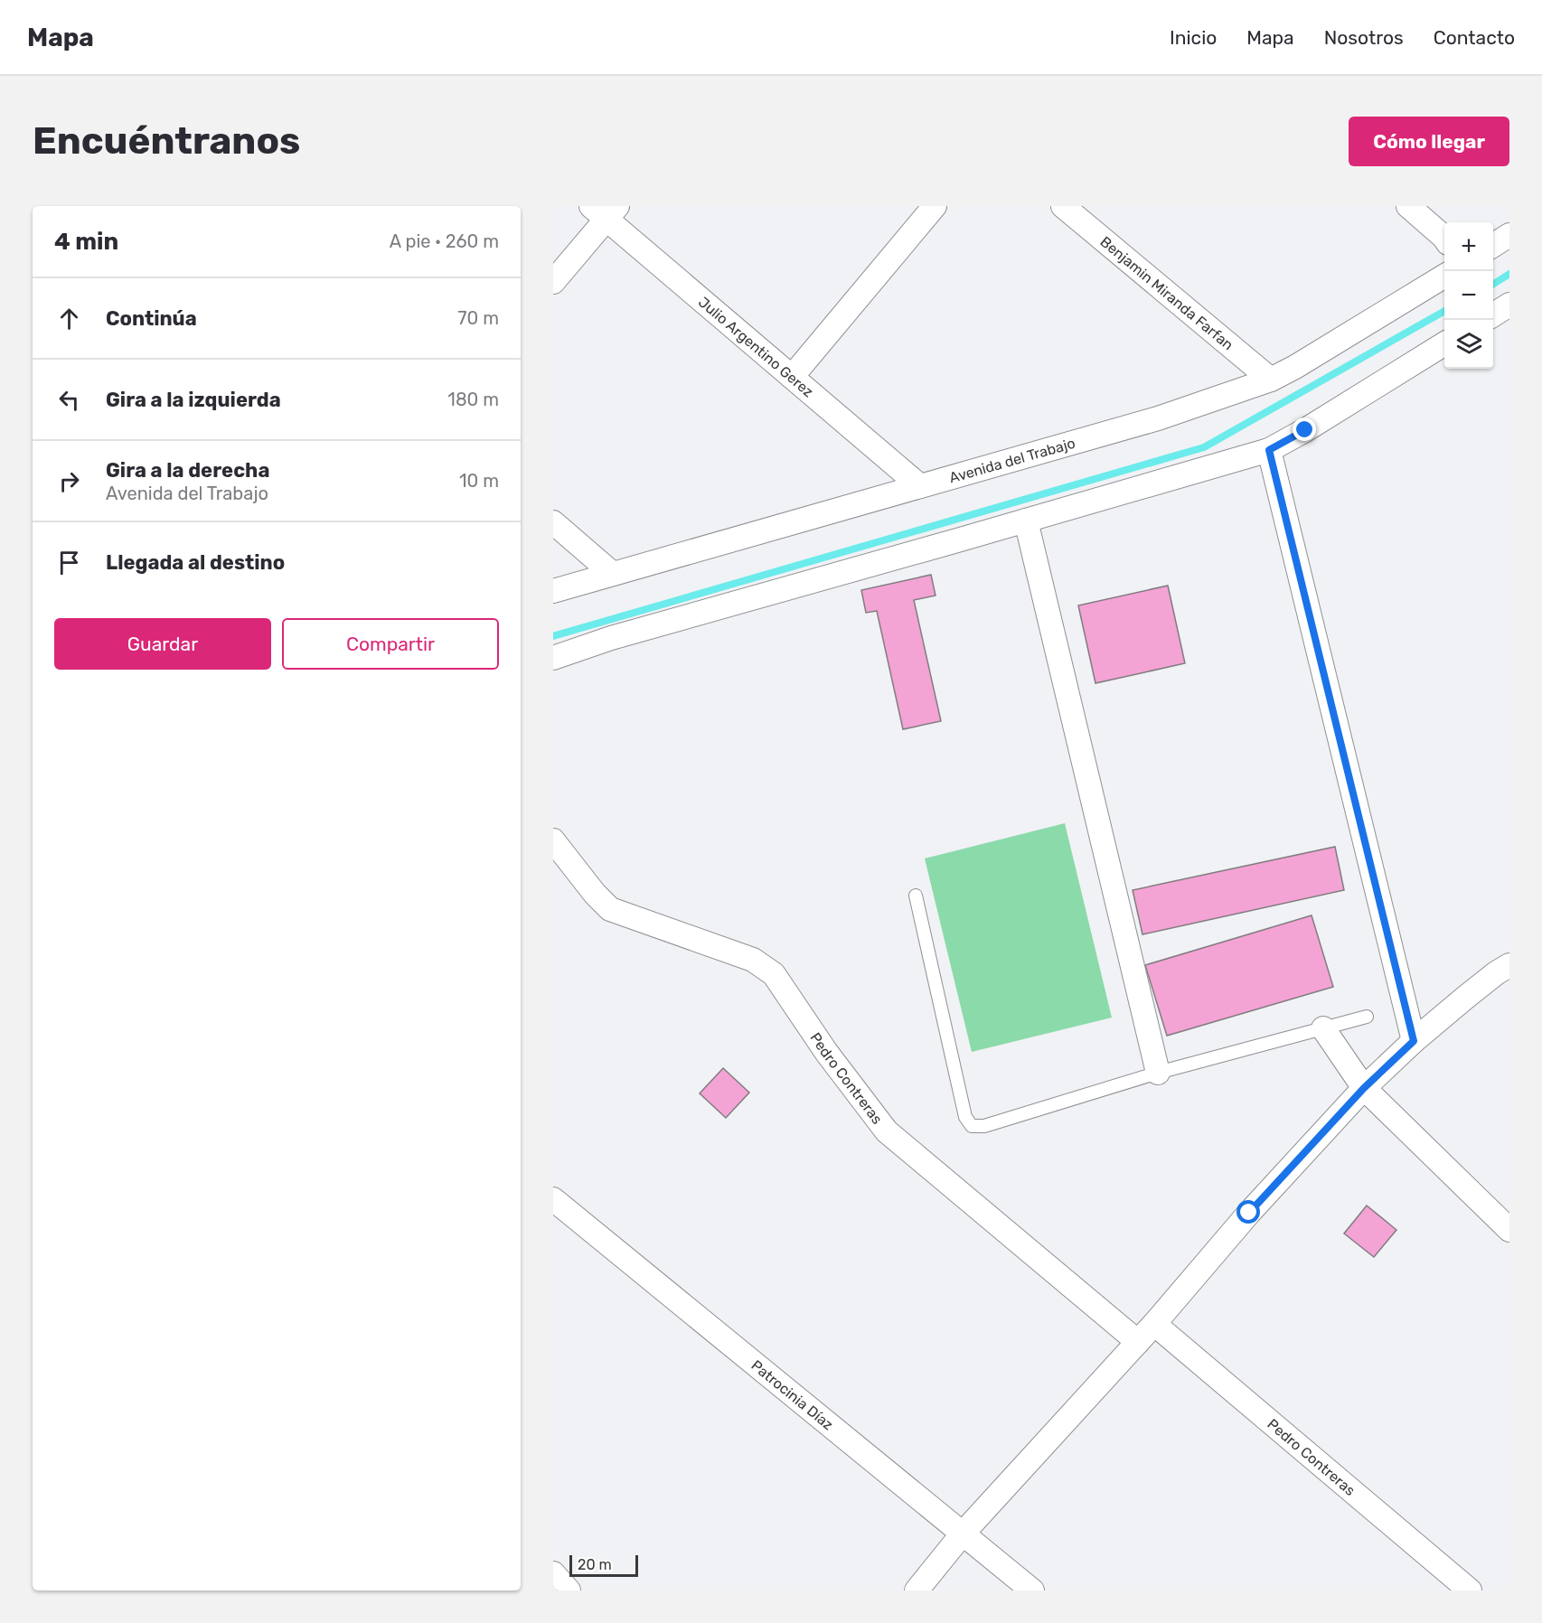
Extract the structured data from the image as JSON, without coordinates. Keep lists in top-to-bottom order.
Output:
{
  "streets": {
    "street": [
      "Benjamin Miranda Farfan",
      "Julio Argentino Gerez",
      "Avenida del Trabajo",
      "Pedro Contreras",
      "Patrocinia Díaz"
    ]
  },
  "crossings": [
    ["Benjamin Miranda Farfan", "Avenida del Trabajo"],
    ["Julio Argentino Gerez", "Avenida del Trabajo"]
  ],
  "scale_bar": "20 m",
  "page": {
    "header": "Mapa",
    "nav": [
      "Inicio",
      "Mapa",
      "Nosotros",
      "Contacto"
    ],
    "buttons": [
      "Cómo llegar",
      ["Guardar", "Compartir"]
    ],
    "title": "Encuéntranos",
    "heading": ["4 min", "A pie · 260 m"],
    "map_buttons": ["+", "−"],
    "list": [
      ["Continúa", "70 m"],
      ["Gira a la izquierda", "180 m"],
      ["Gira a la derecha", "Avenida del Trabajo", "10 m"],
      "Llegada al destino"
    ],
    "scale": "20 m"
  }
}
